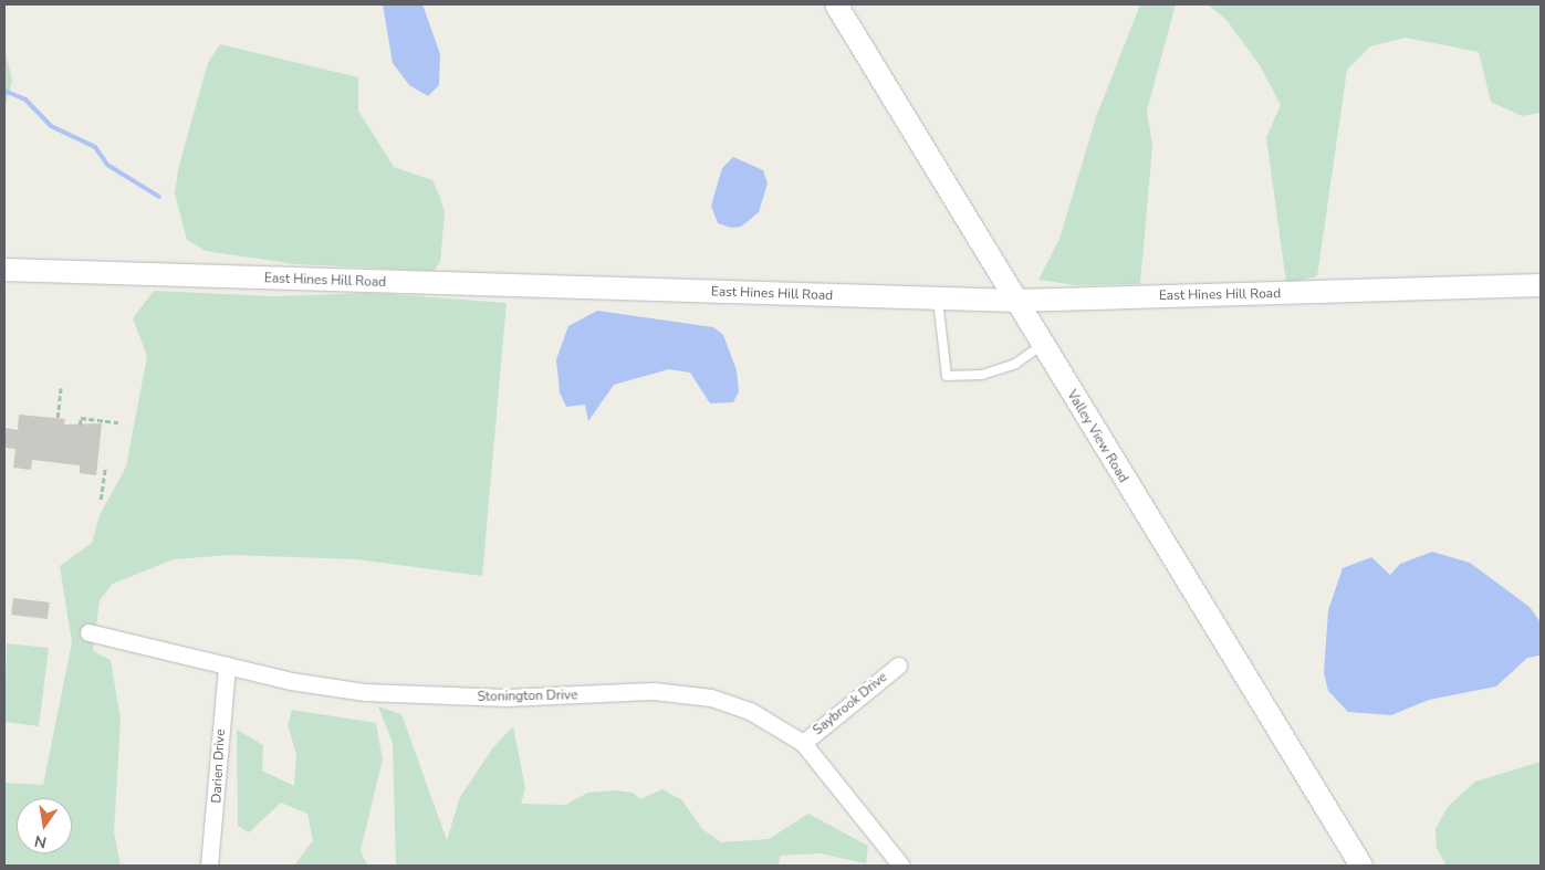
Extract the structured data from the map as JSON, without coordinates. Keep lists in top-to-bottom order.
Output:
{
  "streets": {
    "street": [
      "East Hines Hill Road",
      "Valley View Road",
      "Stonington Drive",
      "Saybrook Drive",
      "Darien Drive"
    ]
  },
  "crossings": [
    ["East Hines Hill Road", "Valley View Road"],
    ["Stonington Drive", "Saybrook Drive"],
    ["Stonington Drive", "Darien Drive"]
  ],
  "north": "bottom"
}
